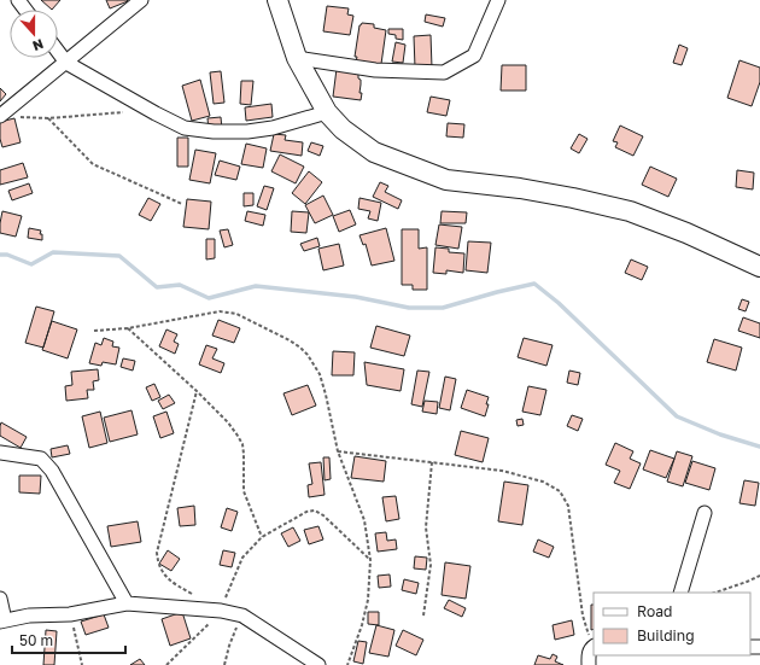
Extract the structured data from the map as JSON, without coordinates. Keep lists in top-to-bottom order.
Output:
{
  "legend": ["Road", "Building"],
  "scale_bar": "50 m",
  "north": "bottom"
}
